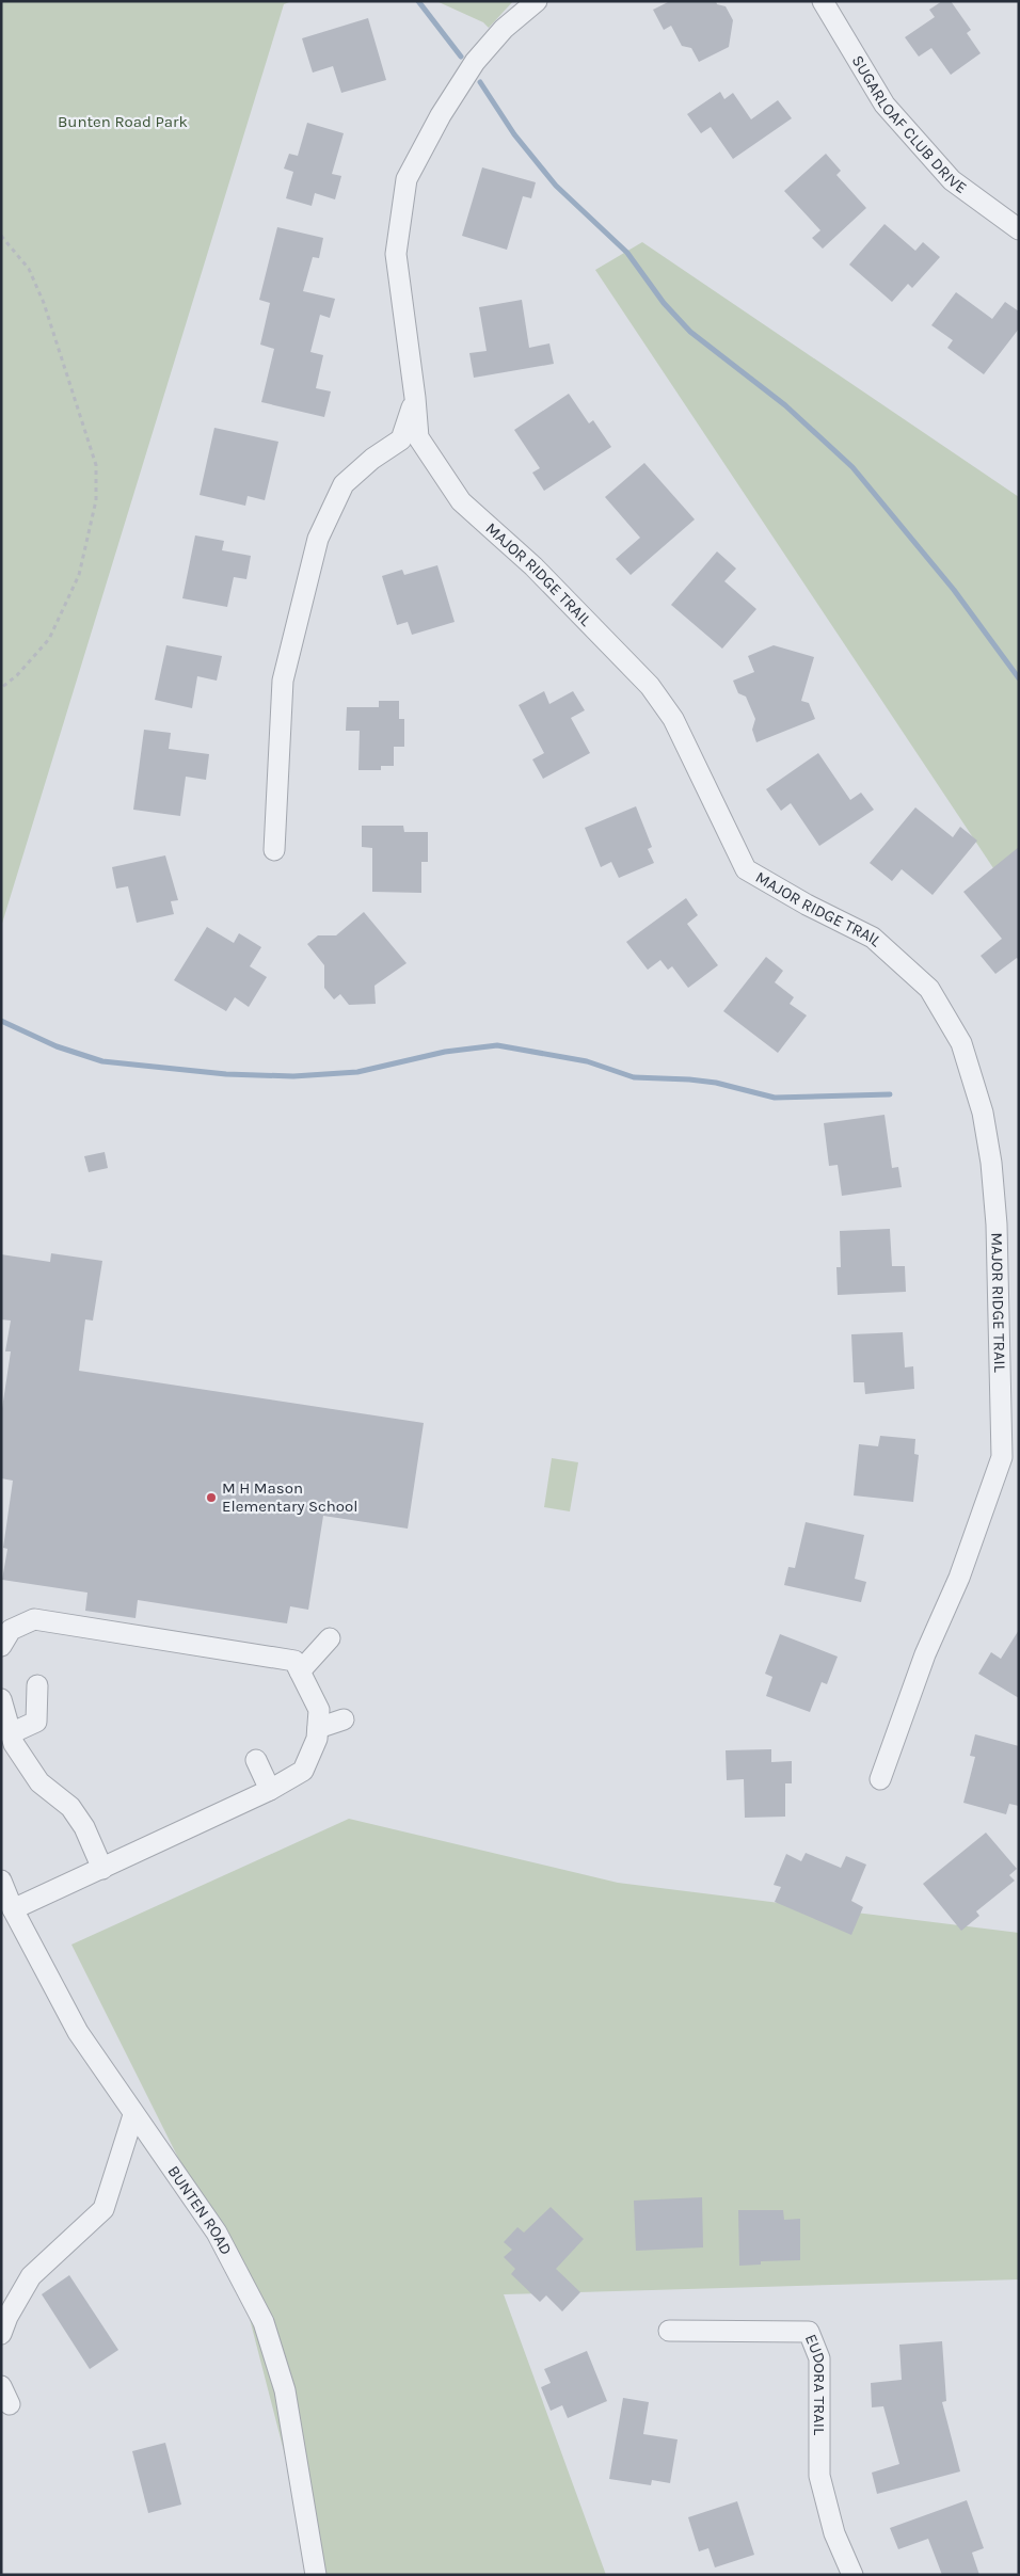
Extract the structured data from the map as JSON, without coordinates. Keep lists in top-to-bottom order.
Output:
{
  "streets": {
    "street": [
      "SUGARLOAF CLUB DRIVE",
      "MAJOR RIDGE TRAIL",
      "BUNTEN ROAD",
      "EUDORA TRAIL"
    ]
  },
  "parks": ["Bunten Road Park"],
  "places": ["M H Mason Elementary School"]
}
